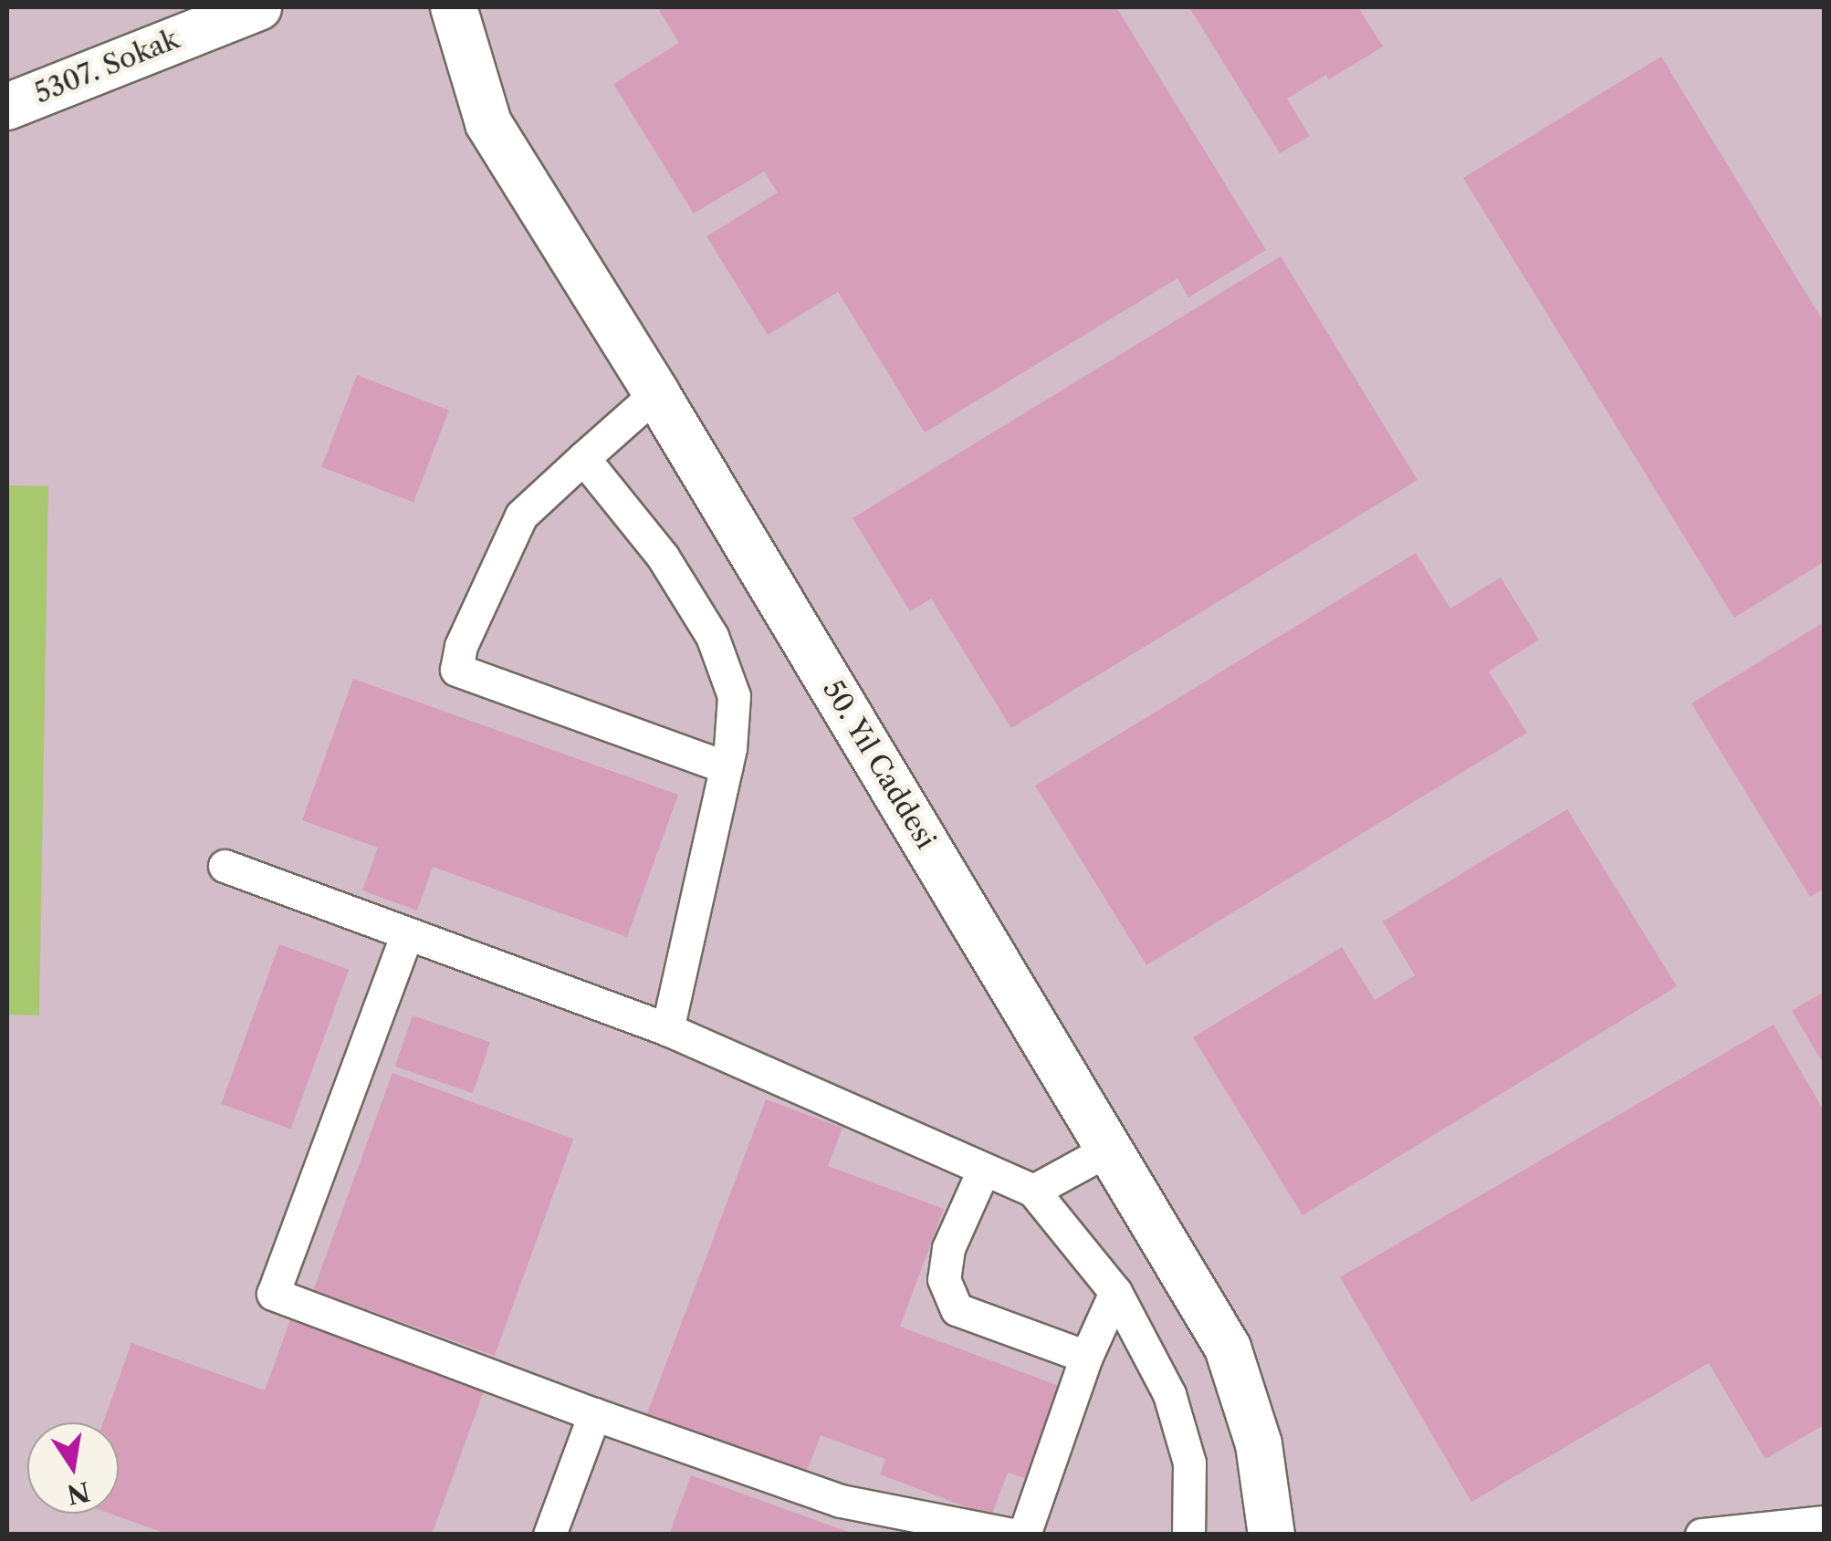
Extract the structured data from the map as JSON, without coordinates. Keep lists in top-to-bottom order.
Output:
{
  "streets": {
    "street": ["5307. Sokak", "50. Yıl Caddesi"]
  },
  "north": "bottom"
}
